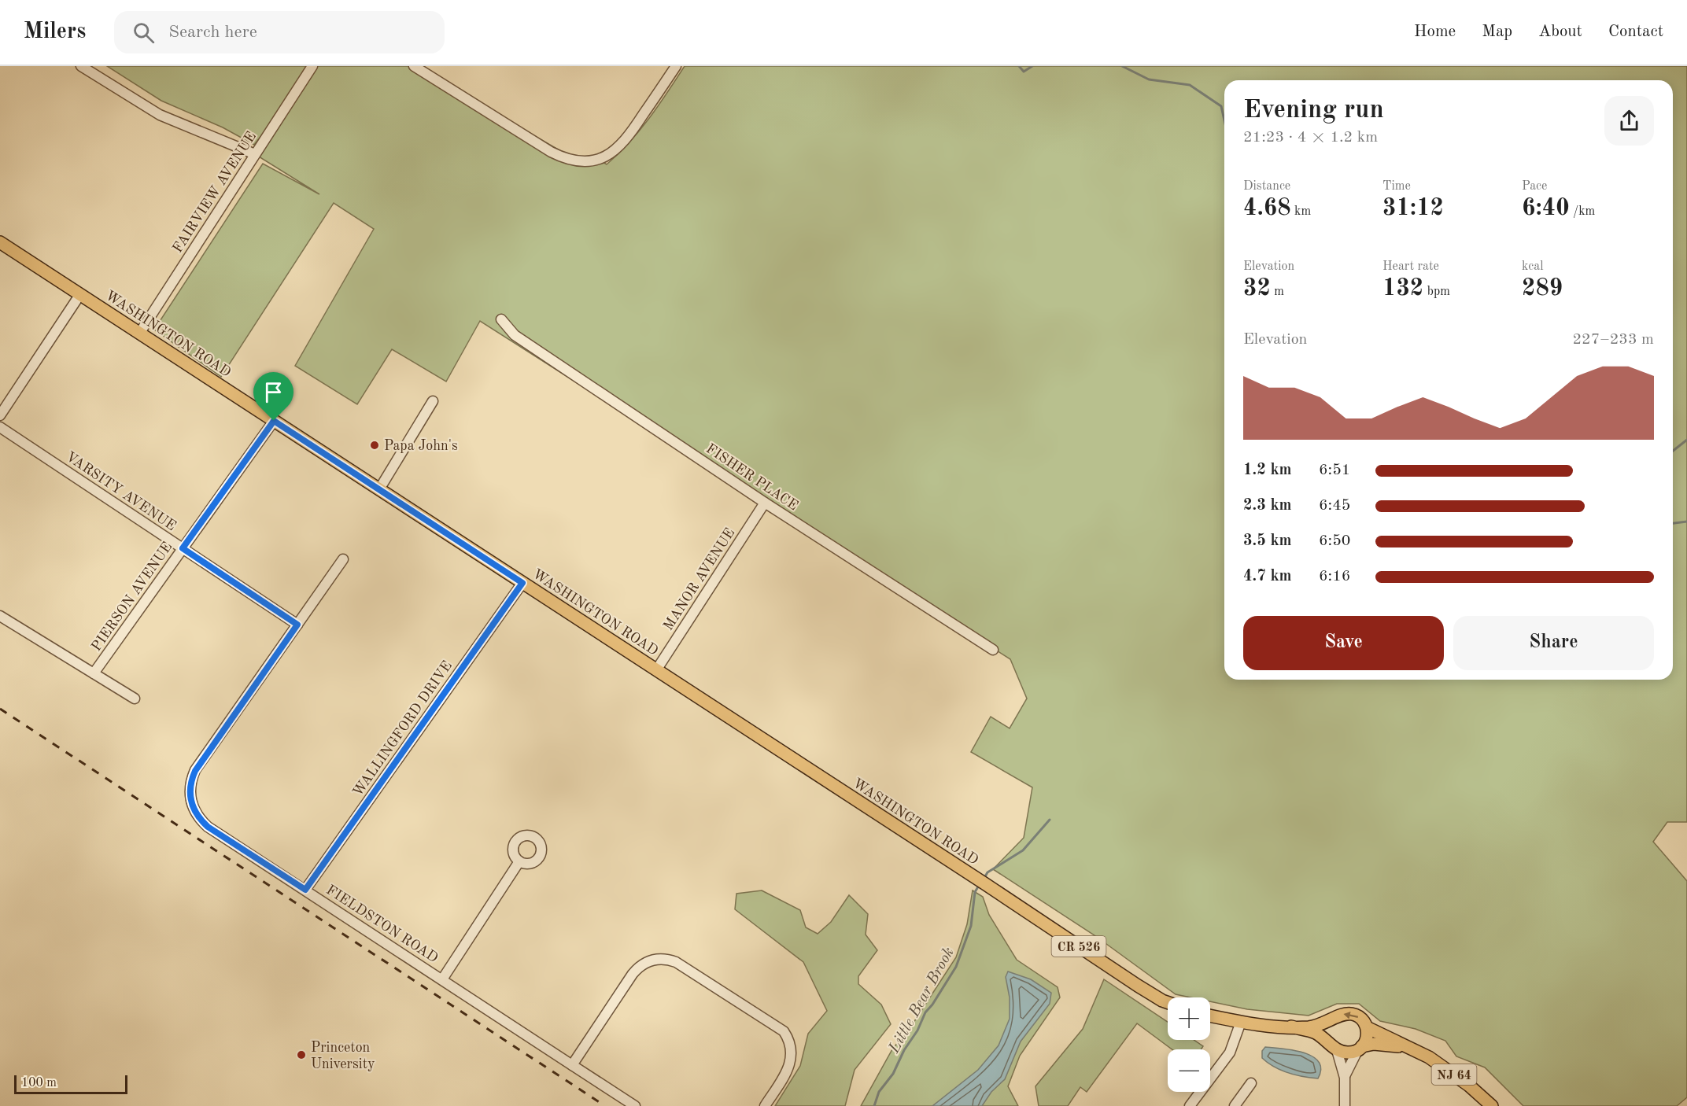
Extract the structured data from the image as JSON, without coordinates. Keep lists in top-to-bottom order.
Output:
{
  "streets": {
    "main road": ["WASHINGTON ROAD", "CR 526", "NJ 64"],
    "street": [
      "FAIRVIEW AVENUE",
      "FISHER PLACE",
      "VARSITY AVENUE",
      "MANOR AVENUE",
      "PIERSON AVENUE",
      "WALLINGFORD DRIVE",
      "FIELDSTON ROAD"
    ]
  },
  "crossings": [
    ["FAIRVIEW AVENUE", "WASHINGTON ROAD"],
    ["WASHINGTON ROAD", "MANOR AVENUE"],
    ["WASHINGTON ROAD", "PIERSON AVENUE"],
    ["WASHINGTON ROAD", "WALLINGFORD DRIVE"],
    ["FISHER PLACE", "MANOR AVENUE"],
    ["VARSITY AVENUE", "PIERSON AVENUE"],
    ["VARSITY AVENUE", "FIELDSTON ROAD"],
    ["WALLINGFORD DRIVE", "FIELDSTON ROAD"]
  ],
  "water": ["Little Bear Brook"],
  "places": ["Papa John's", "Princeton University"],
  "scale_bar": "100 m",
  "page": {
    "header": "Milers",
    "search": "Search here",
    "nav": [
      "Home",
      "Map",
      "About",
      "Contact"
    ],
    "heading": ["Evening run", "21:23 · 4 × 1.2 km"],
    "stats": [
      ["Distance", "4.68 km"],
      ["Time", "31:12"],
      ["Pace", "6:40 /km"],
      ["Elevation", "32 m"],
      ["Heart rate", "132 bpm"],
      ["kcal", "289"]
    ],
    "chart": ["Elevation", "227–233 m"],
    "list": [
      {
        "name": "1.2 km",
        "note": "6:51"
      },
      {
        "name": "2.3 km",
        "note": "6:45"
      },
      {
        "name": "3.5 km",
        "note": "6:50"
      },
      {
        "name": "4.7 km",
        "note": "6:16"
      }
    ],
    "buttons": ["Save", "Share"],
    "map_buttons": ["+", "−"],
    "scale": "100 m"
  }
}
